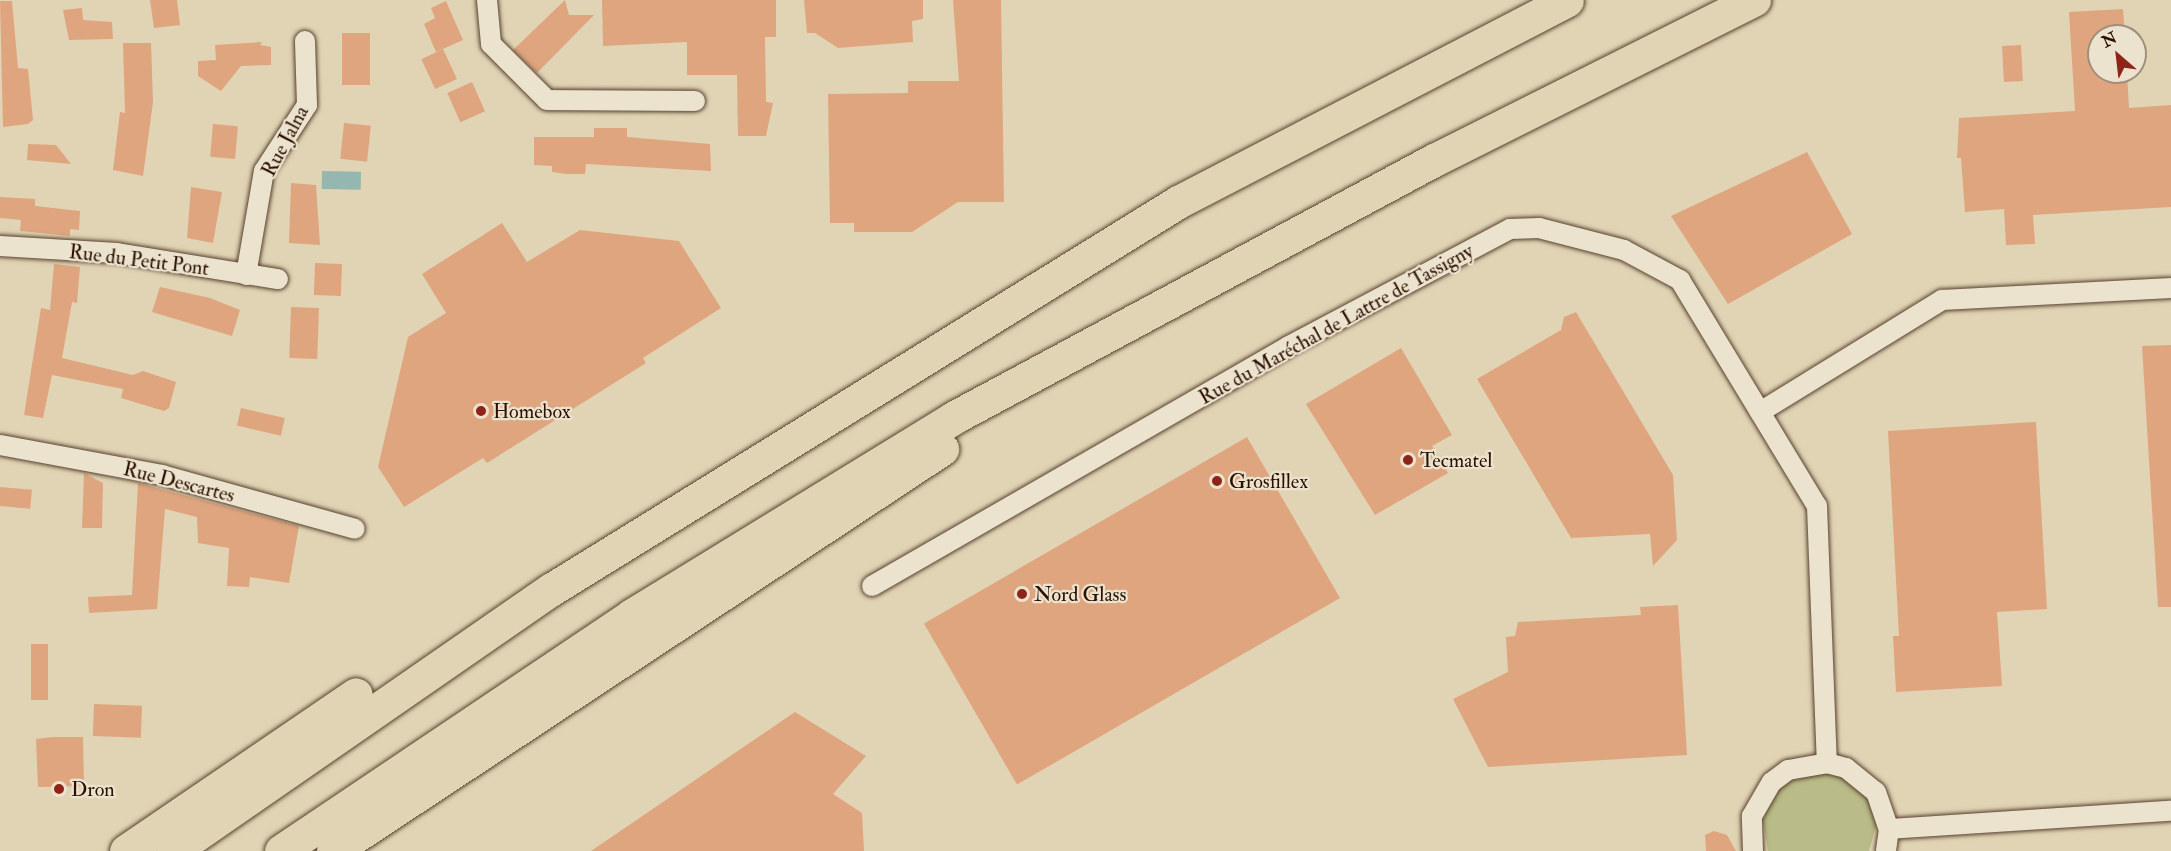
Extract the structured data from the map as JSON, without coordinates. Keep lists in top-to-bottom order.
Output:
{
  "streets": {
    "street": [
      "Rue Jalna",
      "Rue du Petit Pont",
      "Rue du Maréchal de Lattre de Tassigny",
      "Rue Descartes"
    ]
  },
  "crossings": [
    ["Rue Jalna", "Rue du Petit Pont"]
  ],
  "places": [
    "Homebox",
    "Tecmatel",
    "Grosfillex",
    "Nord Glass",
    "Dron"
  ],
  "north": "top left"
}
